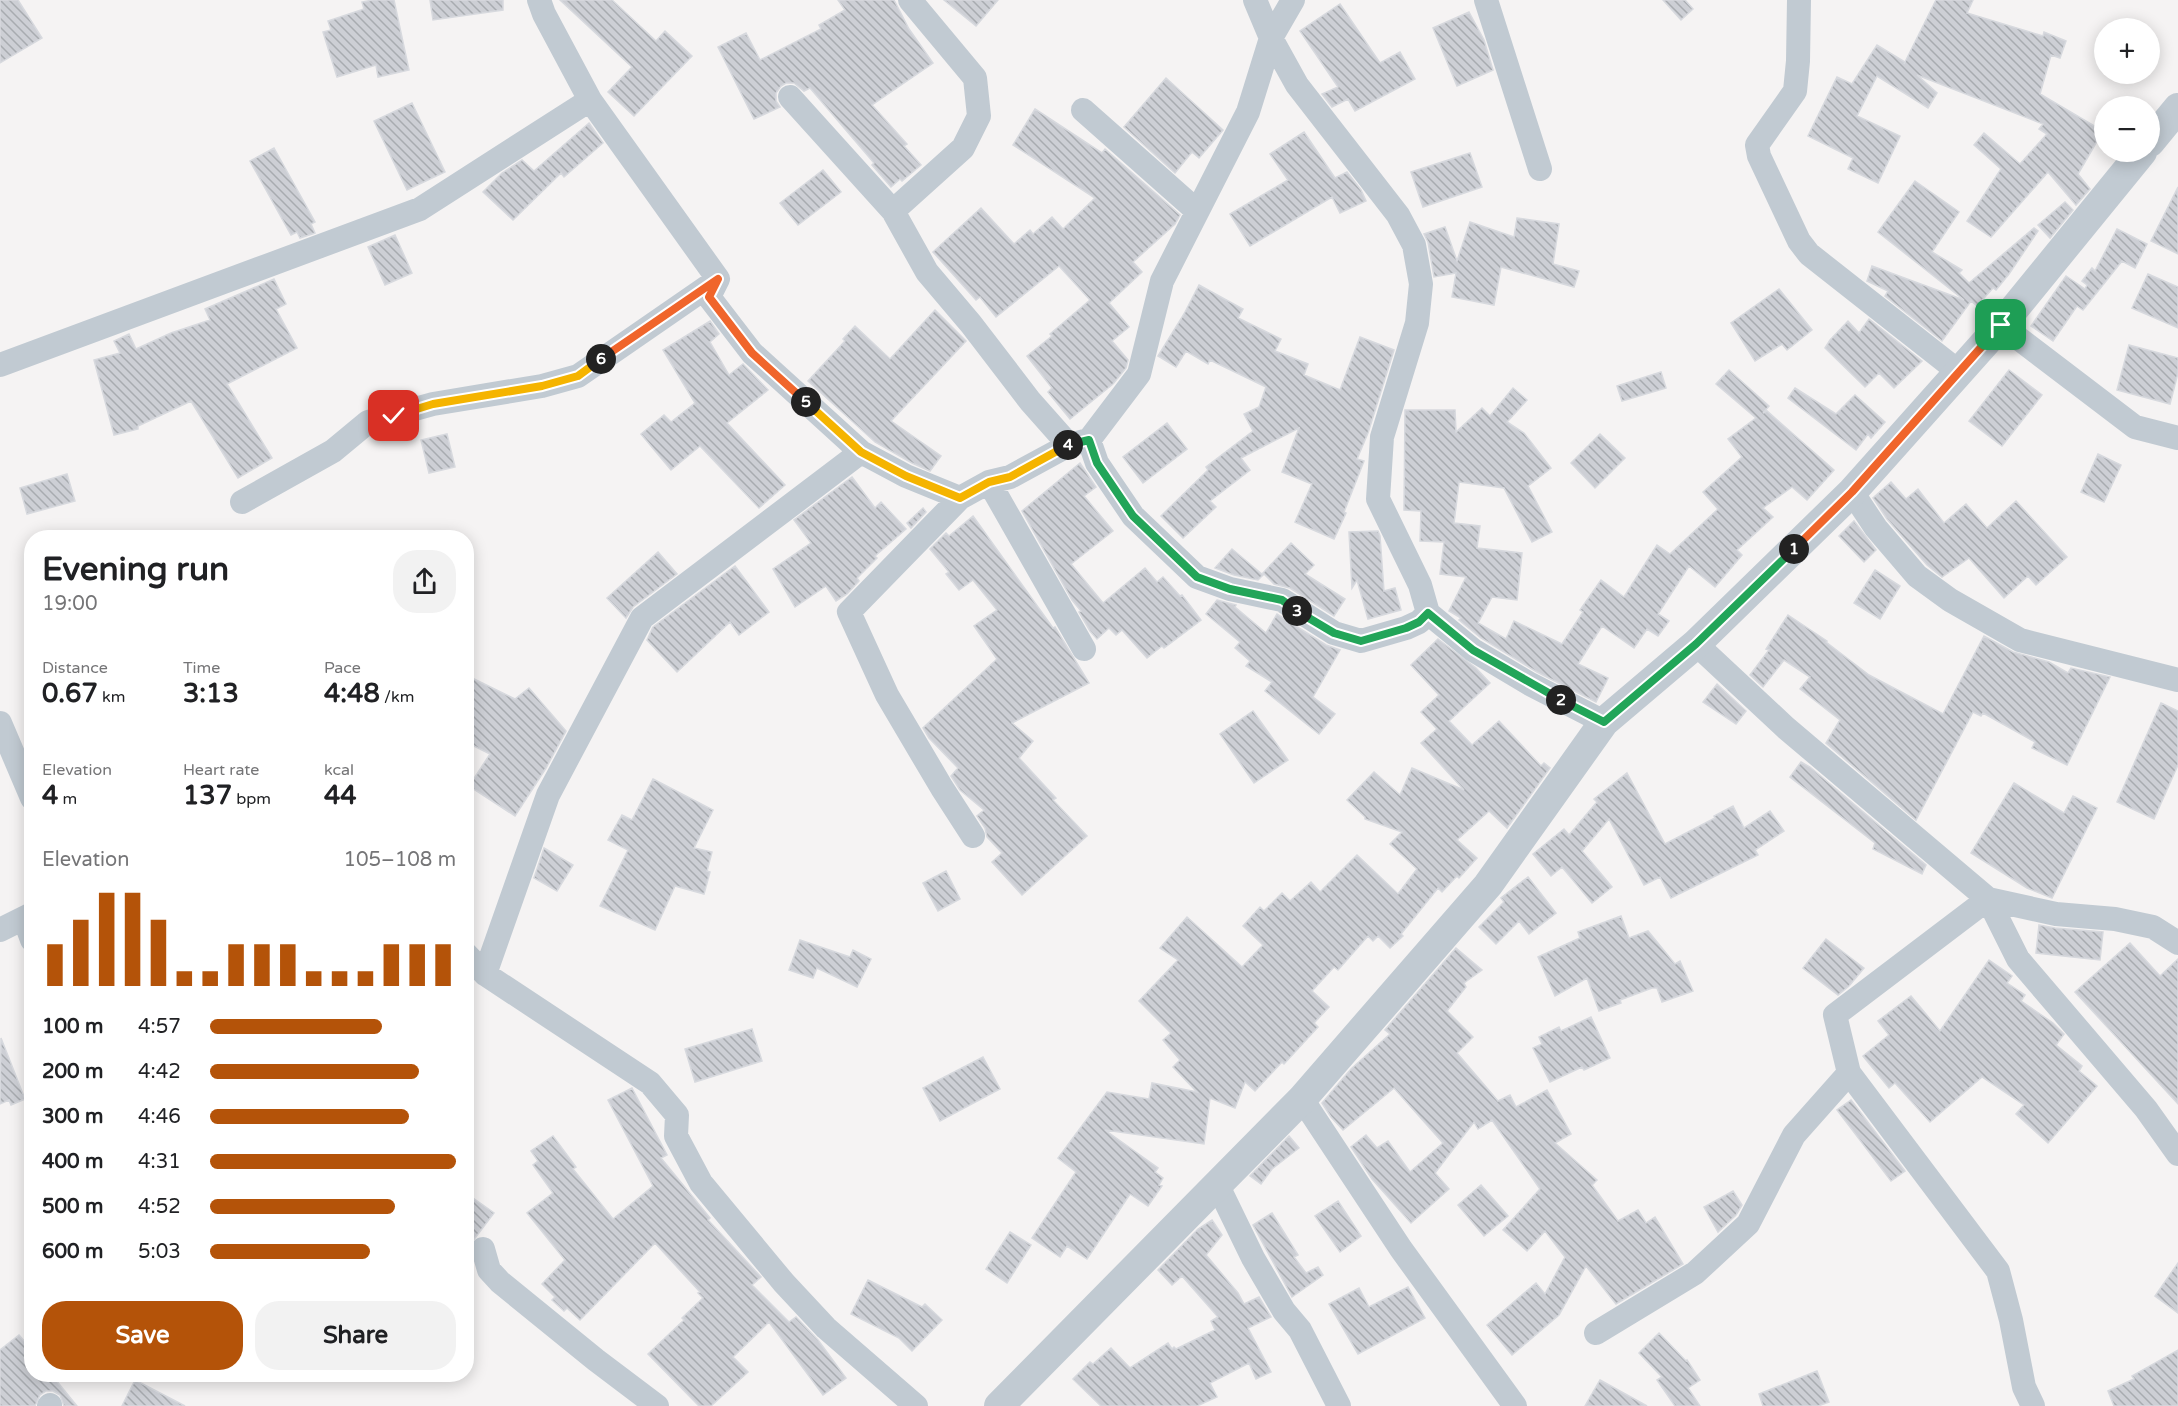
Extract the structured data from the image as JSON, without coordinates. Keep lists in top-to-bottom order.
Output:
{
  "page": {
    "map_buttons": ["+", "−"],
    "pins": [
      "6",
      "5",
      "4",
      "1",
      "3",
      "2"
    ],
    "heading": ["Evening run", "19:00"],
    "stats": [
      ["Distance", "0.67 km"],
      ["Time", "3:13"],
      ["Pace", "4:48 /km"],
      ["Elevation", "4 m"],
      ["Heart rate", "137 bpm"],
      ["kcal", "44"]
    ],
    "chart": ["Elevation", "105–108 m"],
    "list": [
      {
        "name": "100 m",
        "note": "4:57"
      },
      {
        "name": "200 m",
        "note": "4:42"
      },
      {
        "name": "300 m",
        "note": "4:46"
      },
      {
        "name": "400 m",
        "note": "4:31"
      },
      {
        "name": "500 m",
        "note": "4:52"
      },
      {
        "name": "600 m",
        "note": "5:03"
      }
    ],
    "buttons": ["Save", "Share"]
  }
}
